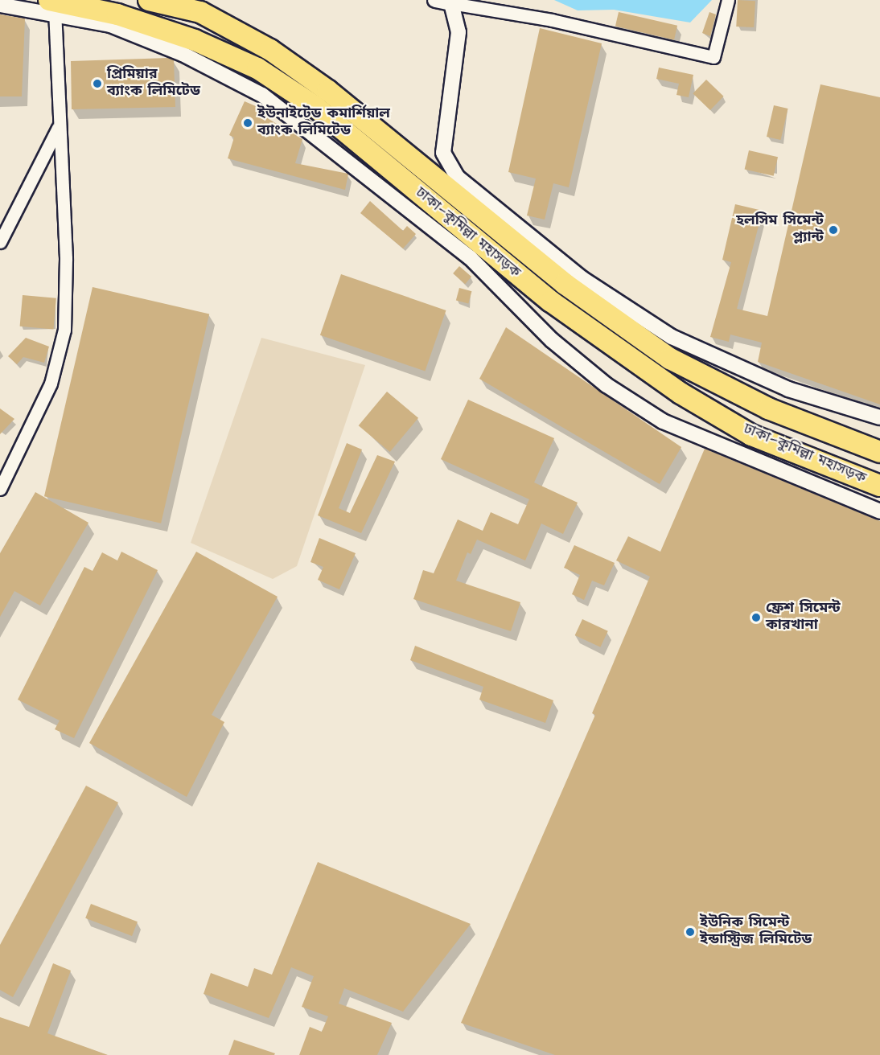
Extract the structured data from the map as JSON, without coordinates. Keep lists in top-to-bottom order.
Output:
{
  "streets": {
    "highway": ["ঢাকা–কুমিল্লা মহাসড়ক"]
  },
  "places": [
    "প্রিমিয়ার ব্যাংক লিমিটেড",
    "ইউনাইটেড কমার্শিয়াল ব্যাংক লিমিটেড",
    "হলসিম সিমেন্ট প্ল্যান্ট",
    "ফ্রেশ সিমেন্ট কারখানা",
    "ইউনিক সিমেন্ট ইন্ডাস্ট্রিজ লিমিটেড"
  ]
}
